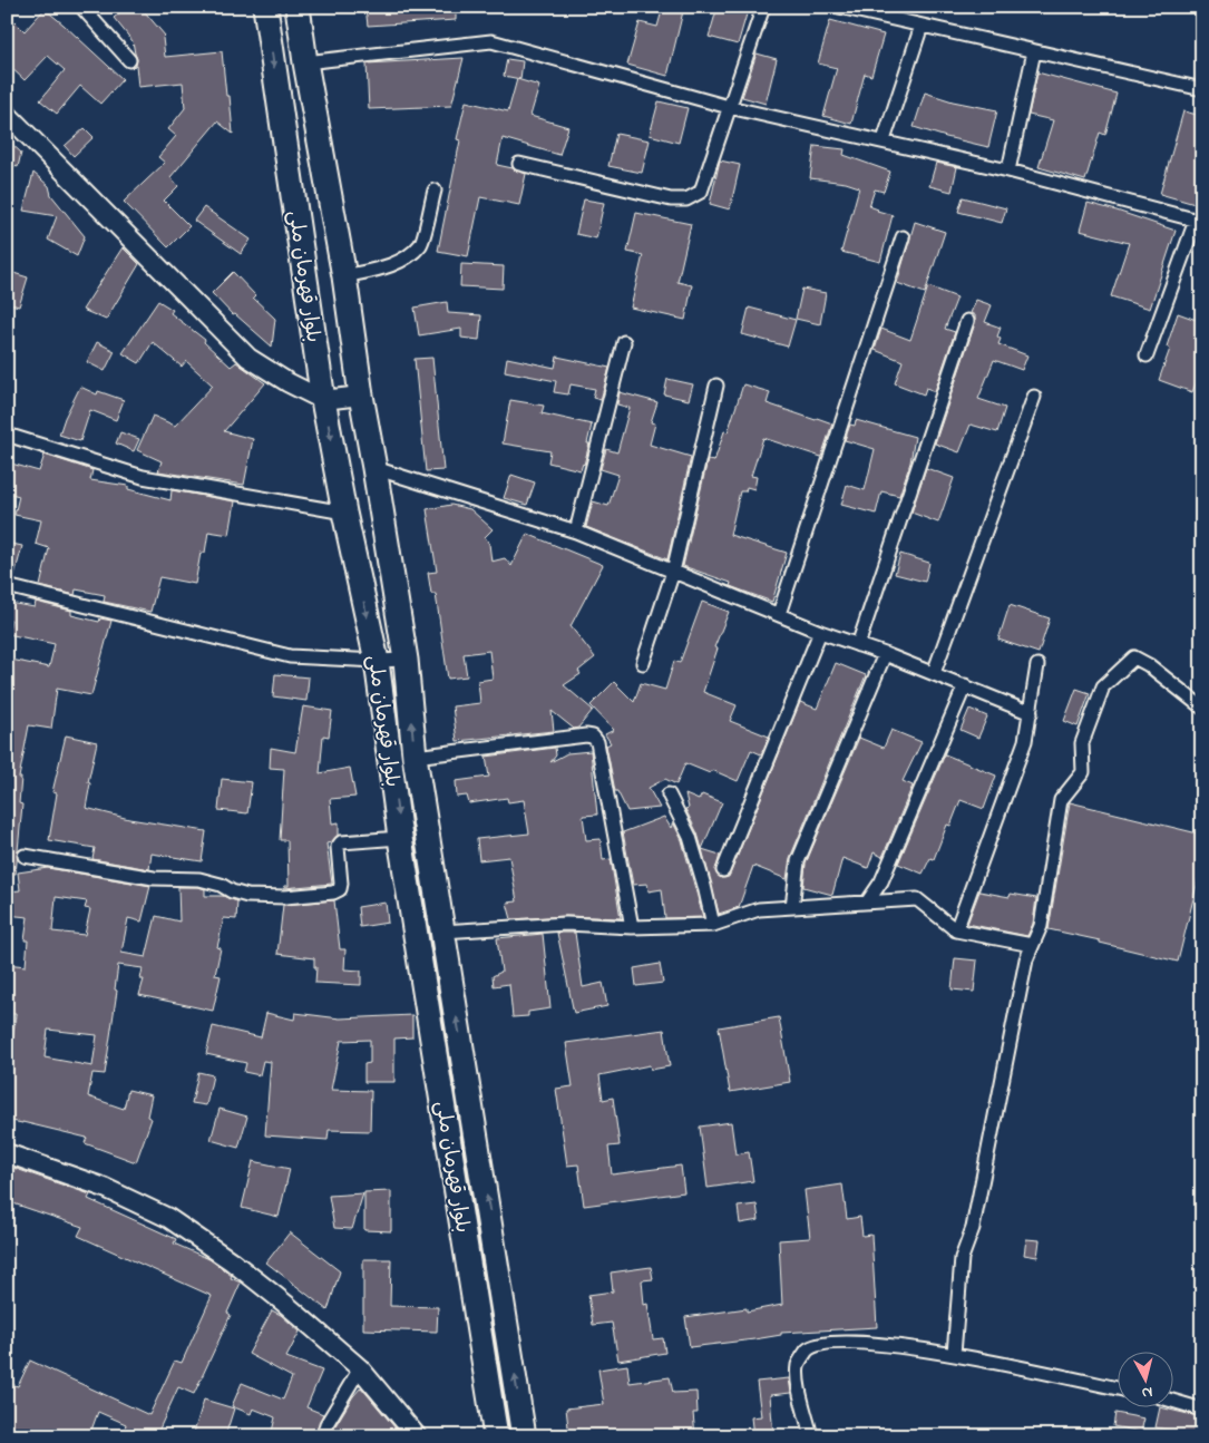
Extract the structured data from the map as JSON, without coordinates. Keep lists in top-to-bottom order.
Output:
{
  "streets": {
    "highway": ["بلوار قهرمان ملی"]
  },
  "north": "bottom"
}
